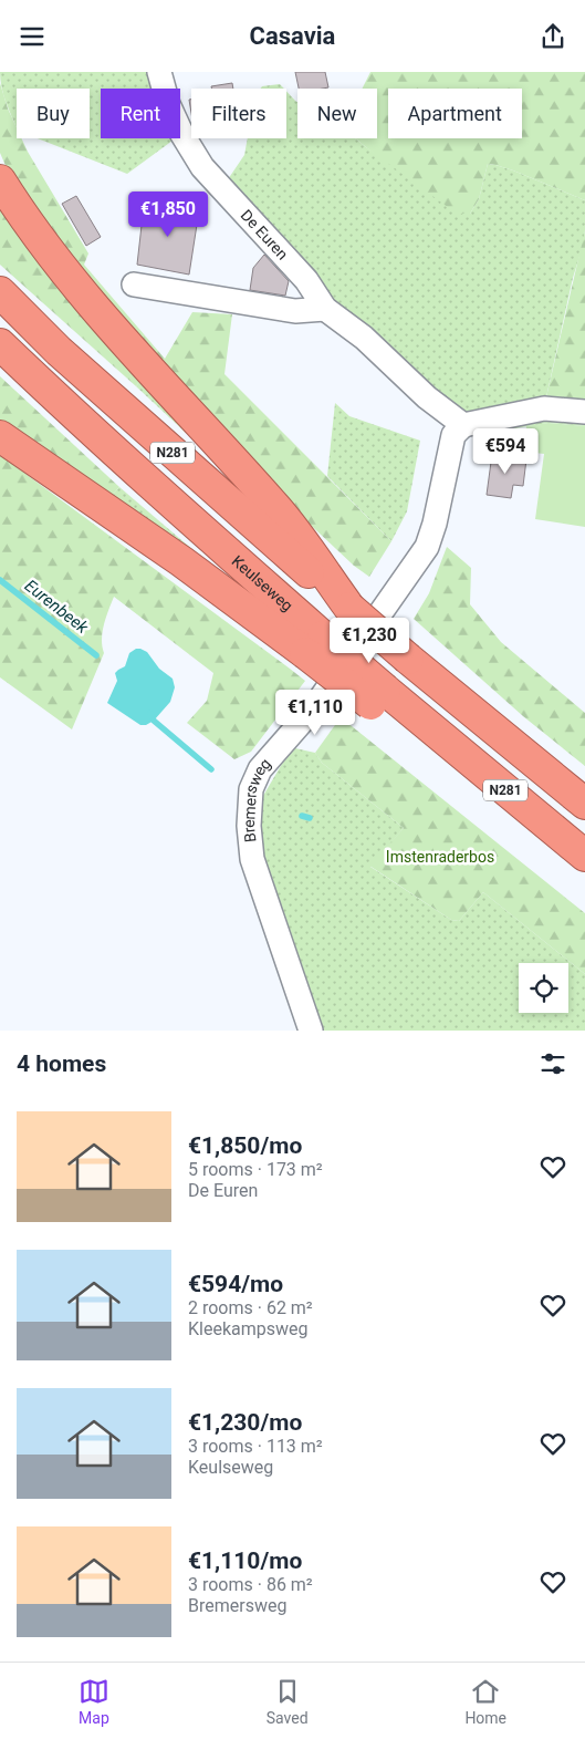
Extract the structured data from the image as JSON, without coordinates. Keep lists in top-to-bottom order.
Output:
{
  "streets": {
    "highway": ["N281", "Keulseweg"],
    "street": ["De Euren", "Bremersweg"]
  },
  "crossings": [
    ["De Euren", "Bremersweg"],
    ["N281", "Keulseweg"]
  ],
  "water": ["Eurenbeek"],
  "parks": ["Imstenraderbos"],
  "page": {
    "header": "Casavia",
    "chip": [
      "Buy",
      "Rent",
      "Filters",
      "New",
      "Apartment"
    ],
    "price": [
      "€1,850",
      "€594",
      "€1,230",
      "€1,110"
    ],
    "heading": "4 homes",
    "list": [
      {
        "name": "€1,850/mo",
        "note": "5 rooms · 173 m² · De Euren"
      },
      {
        "name": "€594/mo",
        "note": "2 rooms · 62 m² · Kleekampsweg"
      },
      {
        "name": "€1,230/mo",
        "note": "3 rooms · 113 m² · Keulseweg"
      },
      {
        "name": "€1,110/mo",
        "note": "3 rooms · 86 m² · Bremersweg"
      }
    ],
    "tabs": ["Map", "Saved", "Home"]
  }
}
